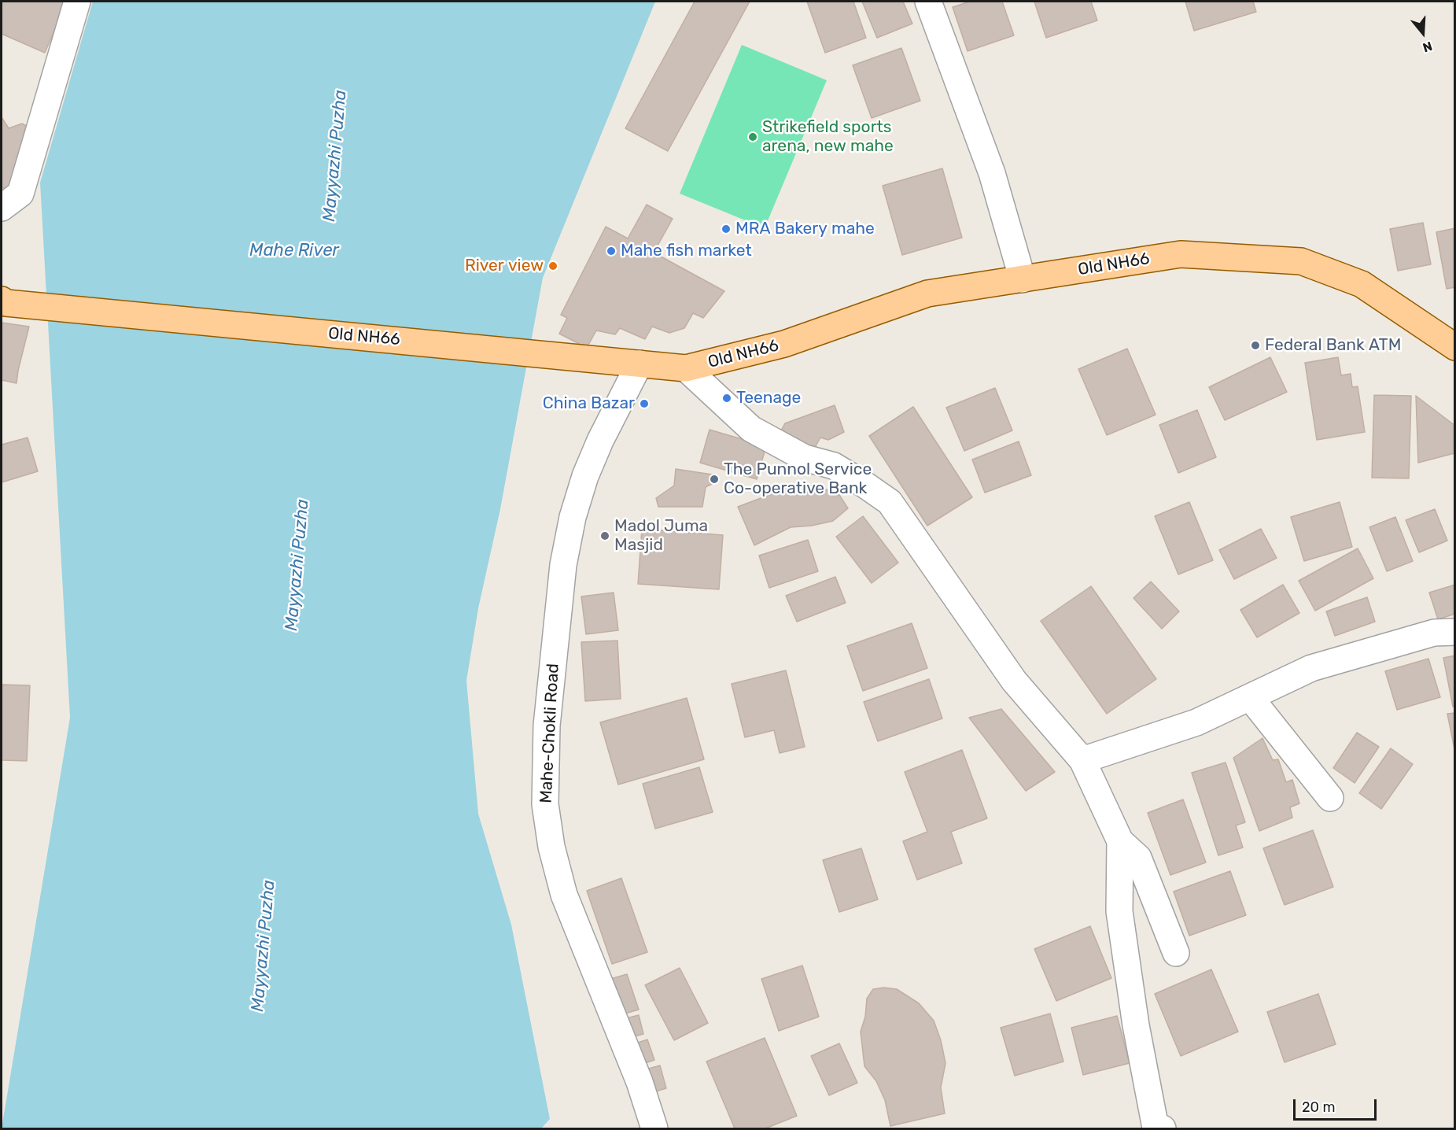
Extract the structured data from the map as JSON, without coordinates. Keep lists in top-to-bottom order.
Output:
{
  "streets": {
    "main road": ["Old NH66"],
    "street": ["Mahe-Chokli Road"]
  },
  "crossings": [
    ["Old NH66", "Mahe-Chokli Road"]
  ],
  "water": ["Mayyazhi Puzha", "Mahe River"],
  "places": [
    "Strikefield sports arena, new mahe",
    "MRA Bakery mahe",
    "Mahe fish market",
    "River view",
    "Federal Bank ATM",
    "Teenage",
    "China Bazar",
    "The Punnol Service Co-operative Bank",
    "Madol Juma Masjid"
  ],
  "scale_bar": "20 m",
  "north": "bottom"
}
